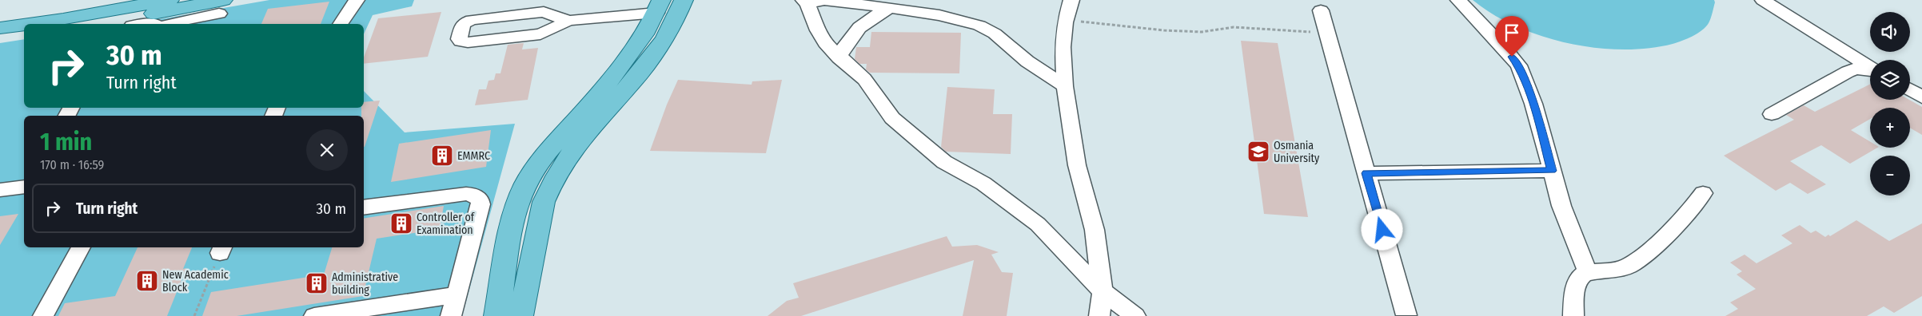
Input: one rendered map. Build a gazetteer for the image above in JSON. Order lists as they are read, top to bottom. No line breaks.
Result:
{"places":{"school or university":["Osmania University"],"building":["EMMRC","Controller of Examination","New Academic Block","Administrative building"]},"page":{"map_buttons":["+","−"],"turn":["30 m","Turn right"],"heading":["1 min","170 m · 16:59"],"list":[{"name":"Turn right","value":"30 m"}]}}
